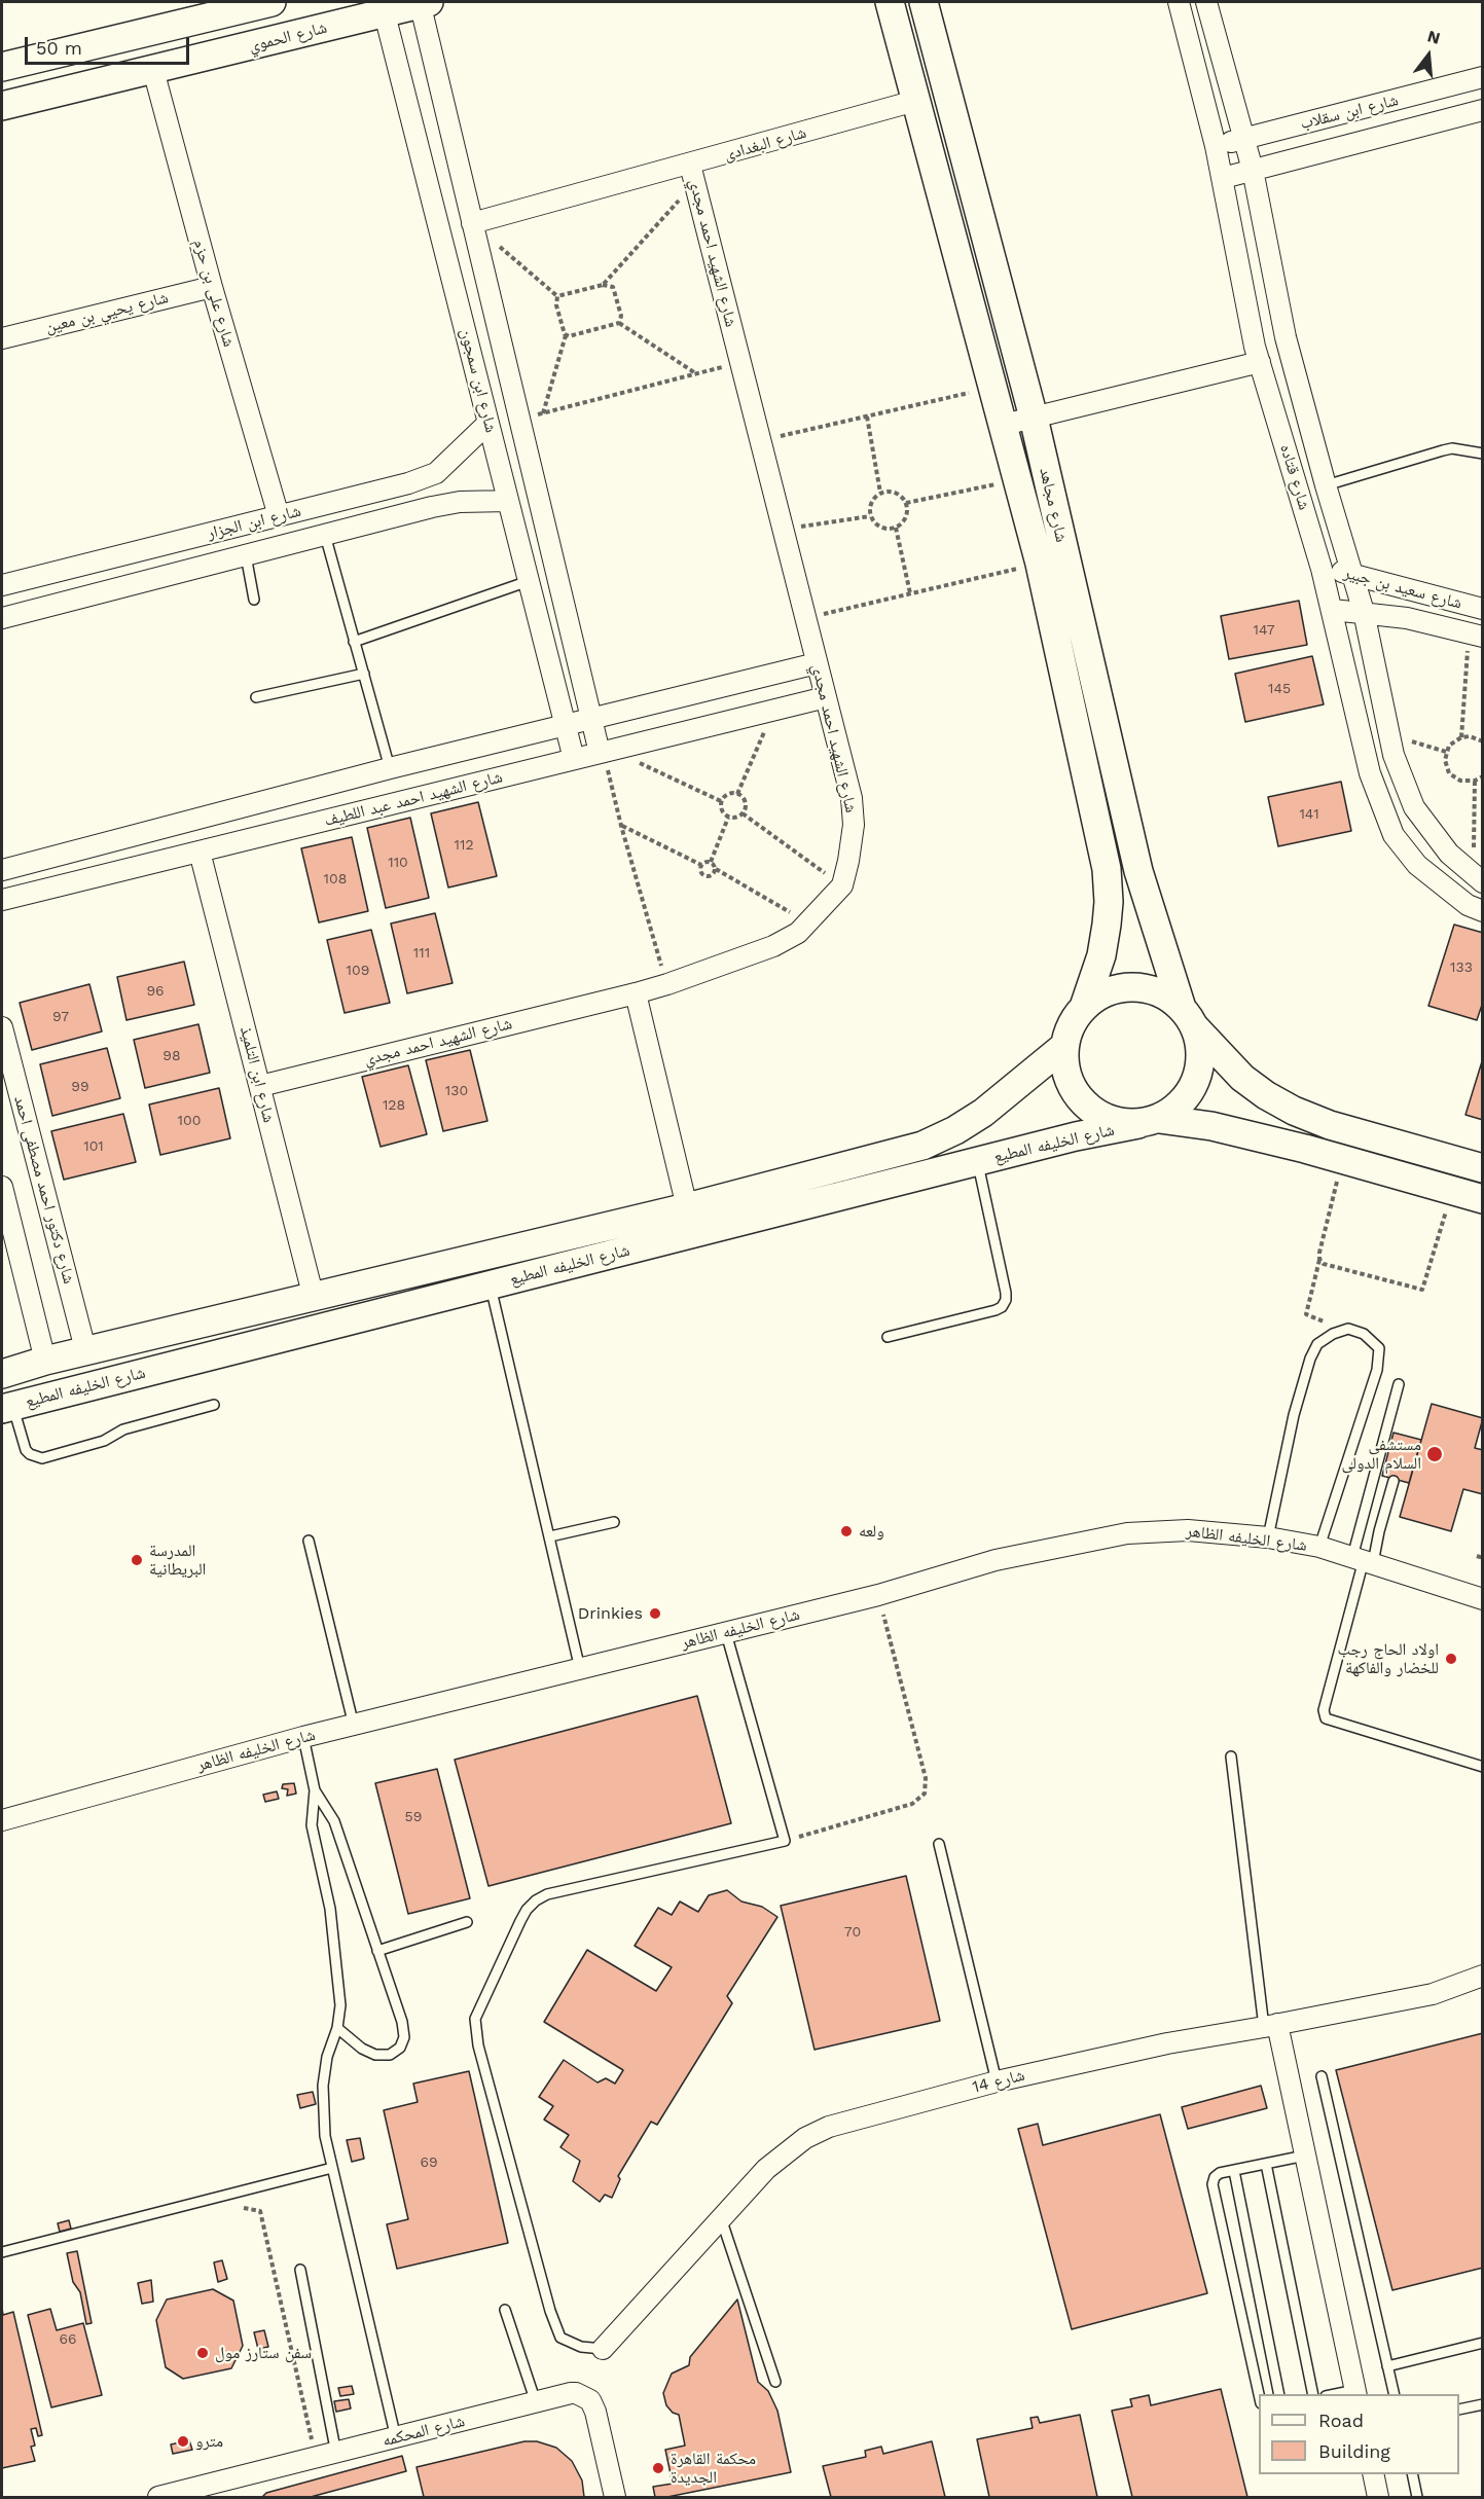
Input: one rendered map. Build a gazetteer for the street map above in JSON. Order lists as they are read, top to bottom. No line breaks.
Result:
{"streets":{"street":["شارع الحموي","شارع ابن سقلاب","شارع البغدادى","شارع الشهيد احمد مجدي","شارع على بن حزم","شارع يحيي بن معين","شارع ابن سمجون","شارع قتاده","شارع مجاهد","شارع ابن الجزار","شارع سعيد بن جبير","شارع الشهيد احمد عبد اللطيف","شارع ابن التلميذ","شارع الخليفه المطيع","شارع دكتور احمد مصطفى احمد","شارع الخليفه الظاهر","شارع 14","شارع المحكمه"]},"crossings":[["شارع الحموي","شارع على بن حزم"],["شارع الحموي","شارع ابن سمجون"],["شارع ابن سقلاب","شارع قتاده"],["شارع البغدادى","شارع الشهيد احمد مجدي"],["شارع البغدادى","شارع ابن سمجون"],["شارع البغدادى","شارع مجاهد"],["شارع الشهيد احمد مجدي","شارع الشهيد احمد عبد اللطيف"],["شارع الشهيد احمد مجدي","شارع ابن التلميذ"],["شارع على بن حزم","شارع يحيي بن معين"],["شارع على بن حزم","شارع ابن الجزار"],["شارع ابن سمجون","شارع ابن الجزار"],["شارع ابن سمجون","شارع الشهيد احمد عبد اللطيف"],["شارع قتاده","شارع سعيد بن جبير"],["شارع مجاهد","شارع الخليفه المطيع"],["شارع الشهيد احمد عبد اللطيف","شارع ابن التلميذ"],["شارع ابن التلميذ","شارع الخليفه المطيع"],["شارع الخليفه المطيع","شارع دكتور احمد مصطفى احمد"]],"places":["مستشفى السلام الدولى","ولعه","المدرسة البريطانية","Drinkies","اولاد الحاج رجب للخضار والفاكهة","سفن ستارز مول","مترو","محكمة القاهرة الجديدة"],"house_numbers":["147","145","141","112","110","108","111","133","109","96","97","98","99","130","128","100","101","59","70","69","66"],"legend":["Road","Building"],"scale_bar":"50 m","north":"top"}
